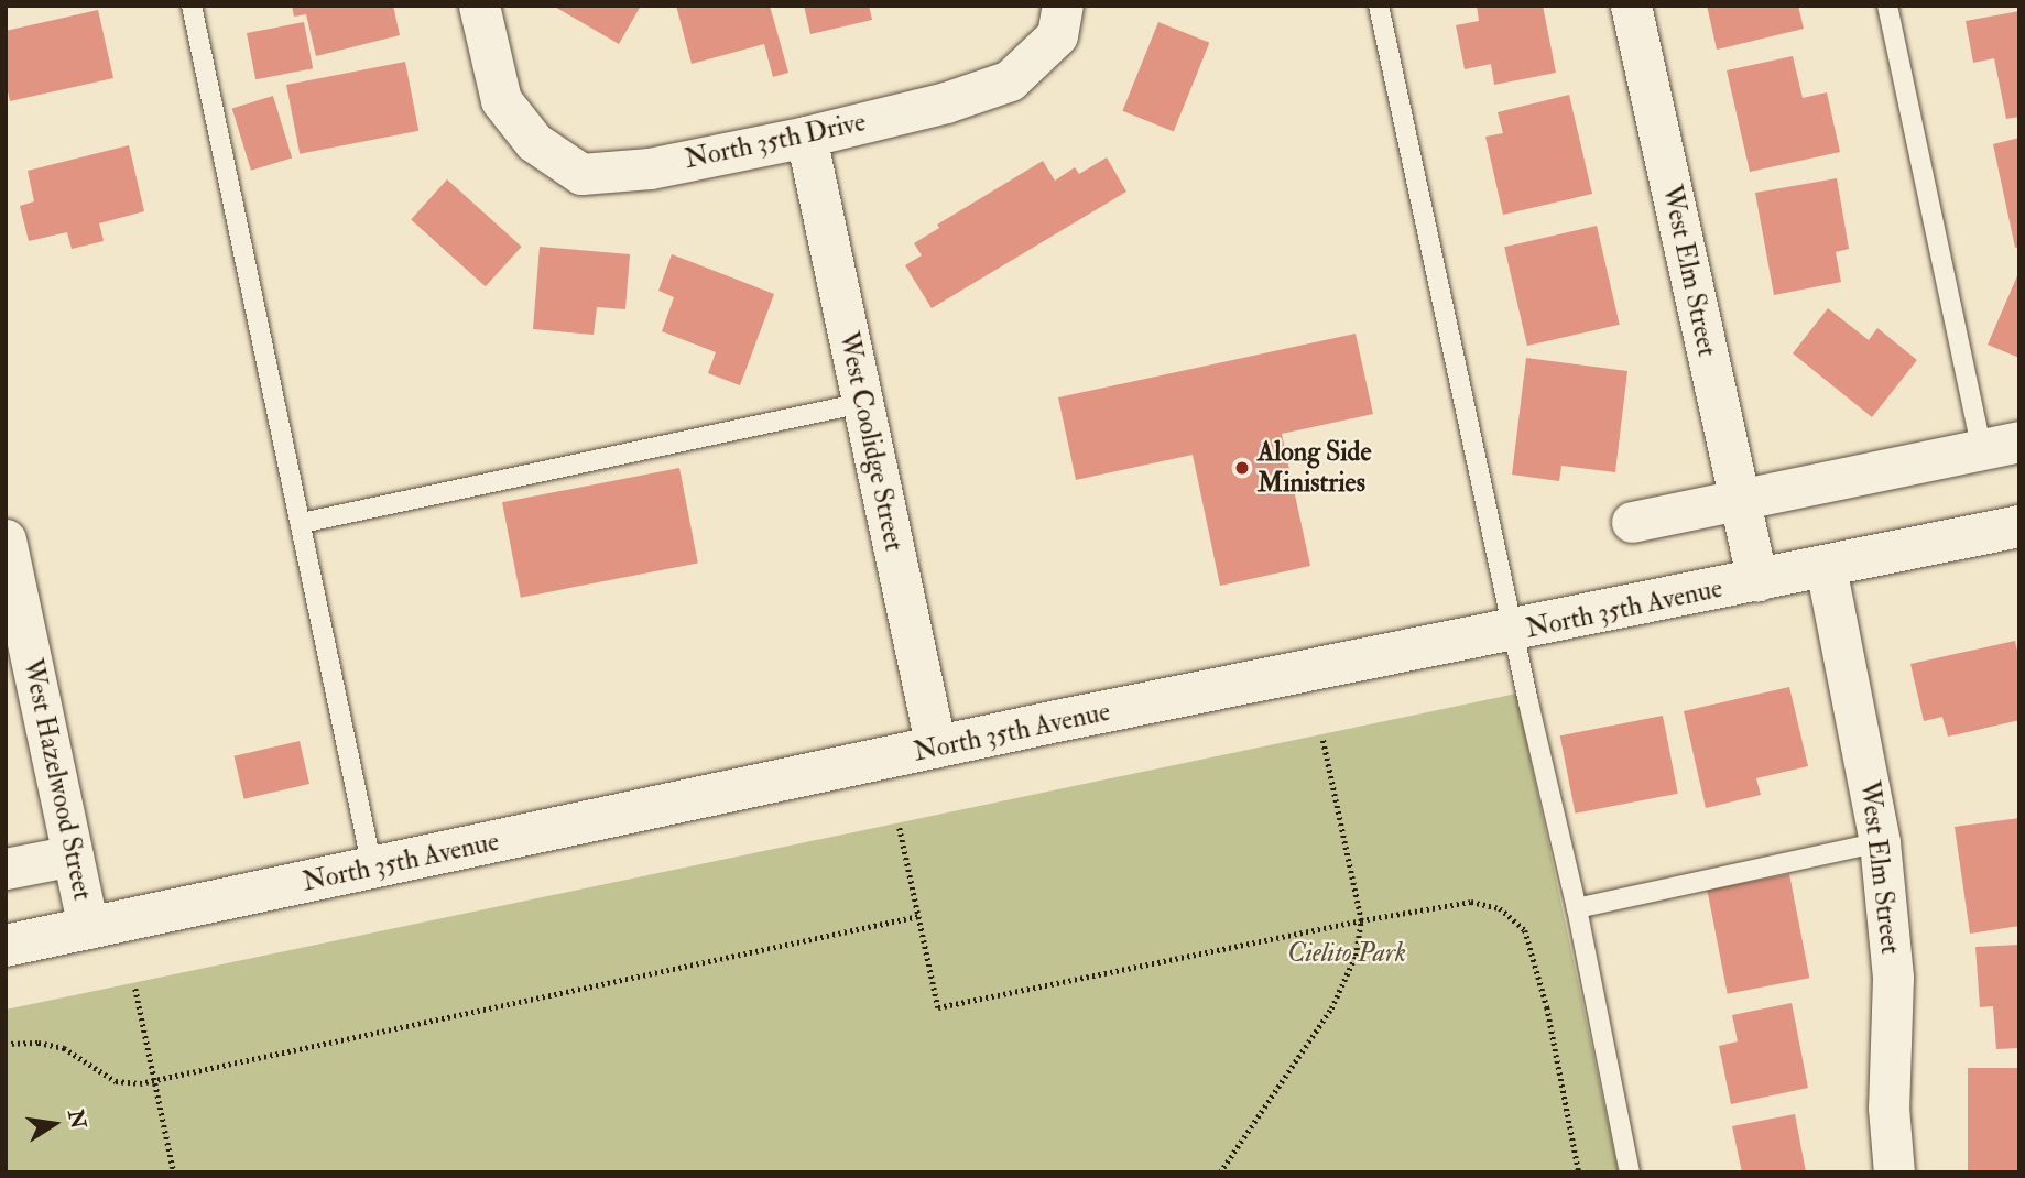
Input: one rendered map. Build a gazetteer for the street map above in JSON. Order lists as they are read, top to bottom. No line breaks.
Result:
{"streets":{"main road":["North 35th Avenue"],"street":["North 35th Drive","West Elm Street","West Coolidge Street","West Hazelwood Street"]},"crossings":[["North 35th Drive","West Coolidge Street"],["West Elm Street","North 35th Avenue"],["West Coolidge Street","North 35th Avenue"],["North 35th Avenue","West Hazelwood Street"]],"parks":["Cielito Park"],"places":["Along Side Ministries"],"north":"right"}
